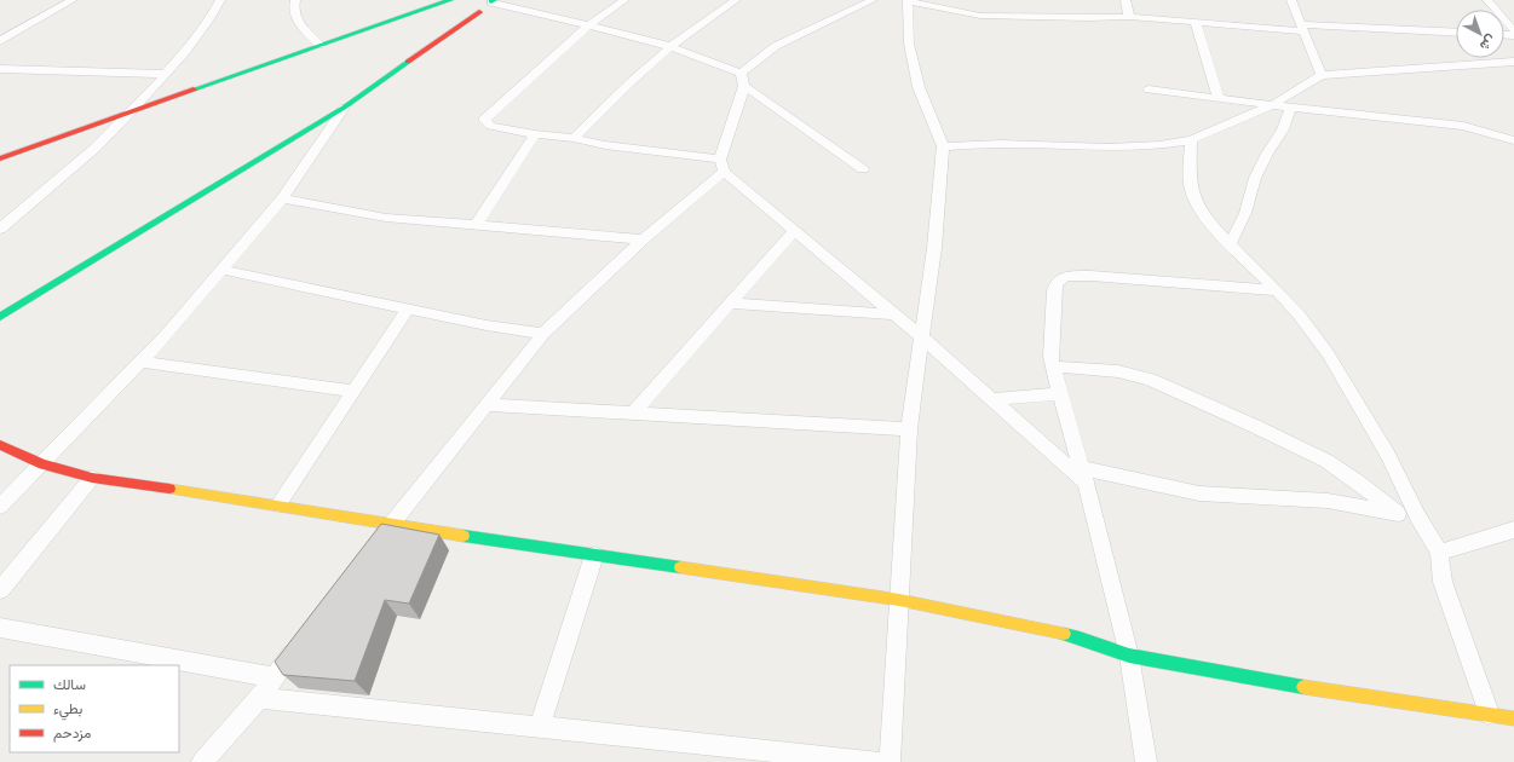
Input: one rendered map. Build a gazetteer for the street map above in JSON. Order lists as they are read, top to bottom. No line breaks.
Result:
{"legend":["سالك","بطيء","مزدحم"],"north":"bottom right"}
